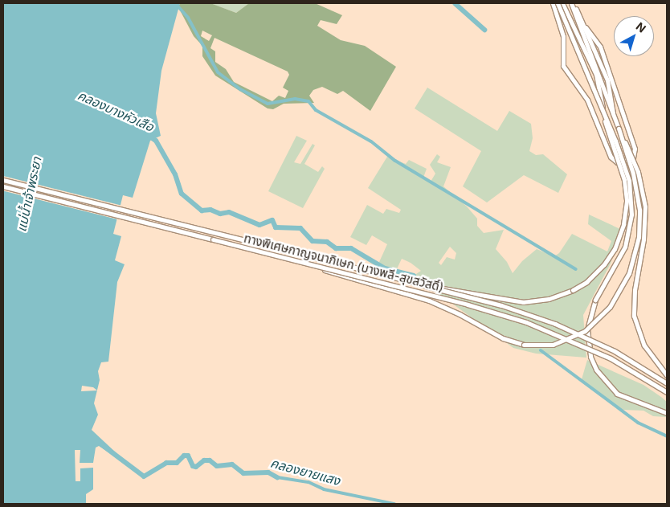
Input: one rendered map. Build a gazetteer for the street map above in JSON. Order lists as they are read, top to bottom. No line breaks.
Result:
{"streets":{"highway":["ทางพิเศษกาญจนาภิเษก (บางพลี-สุขสวัสดิ์)"]},"water":["คลองบางหัวเสือ","แม่น้ำเจ้าพระยา","คลองยายแสง"],"north":"top right"}
